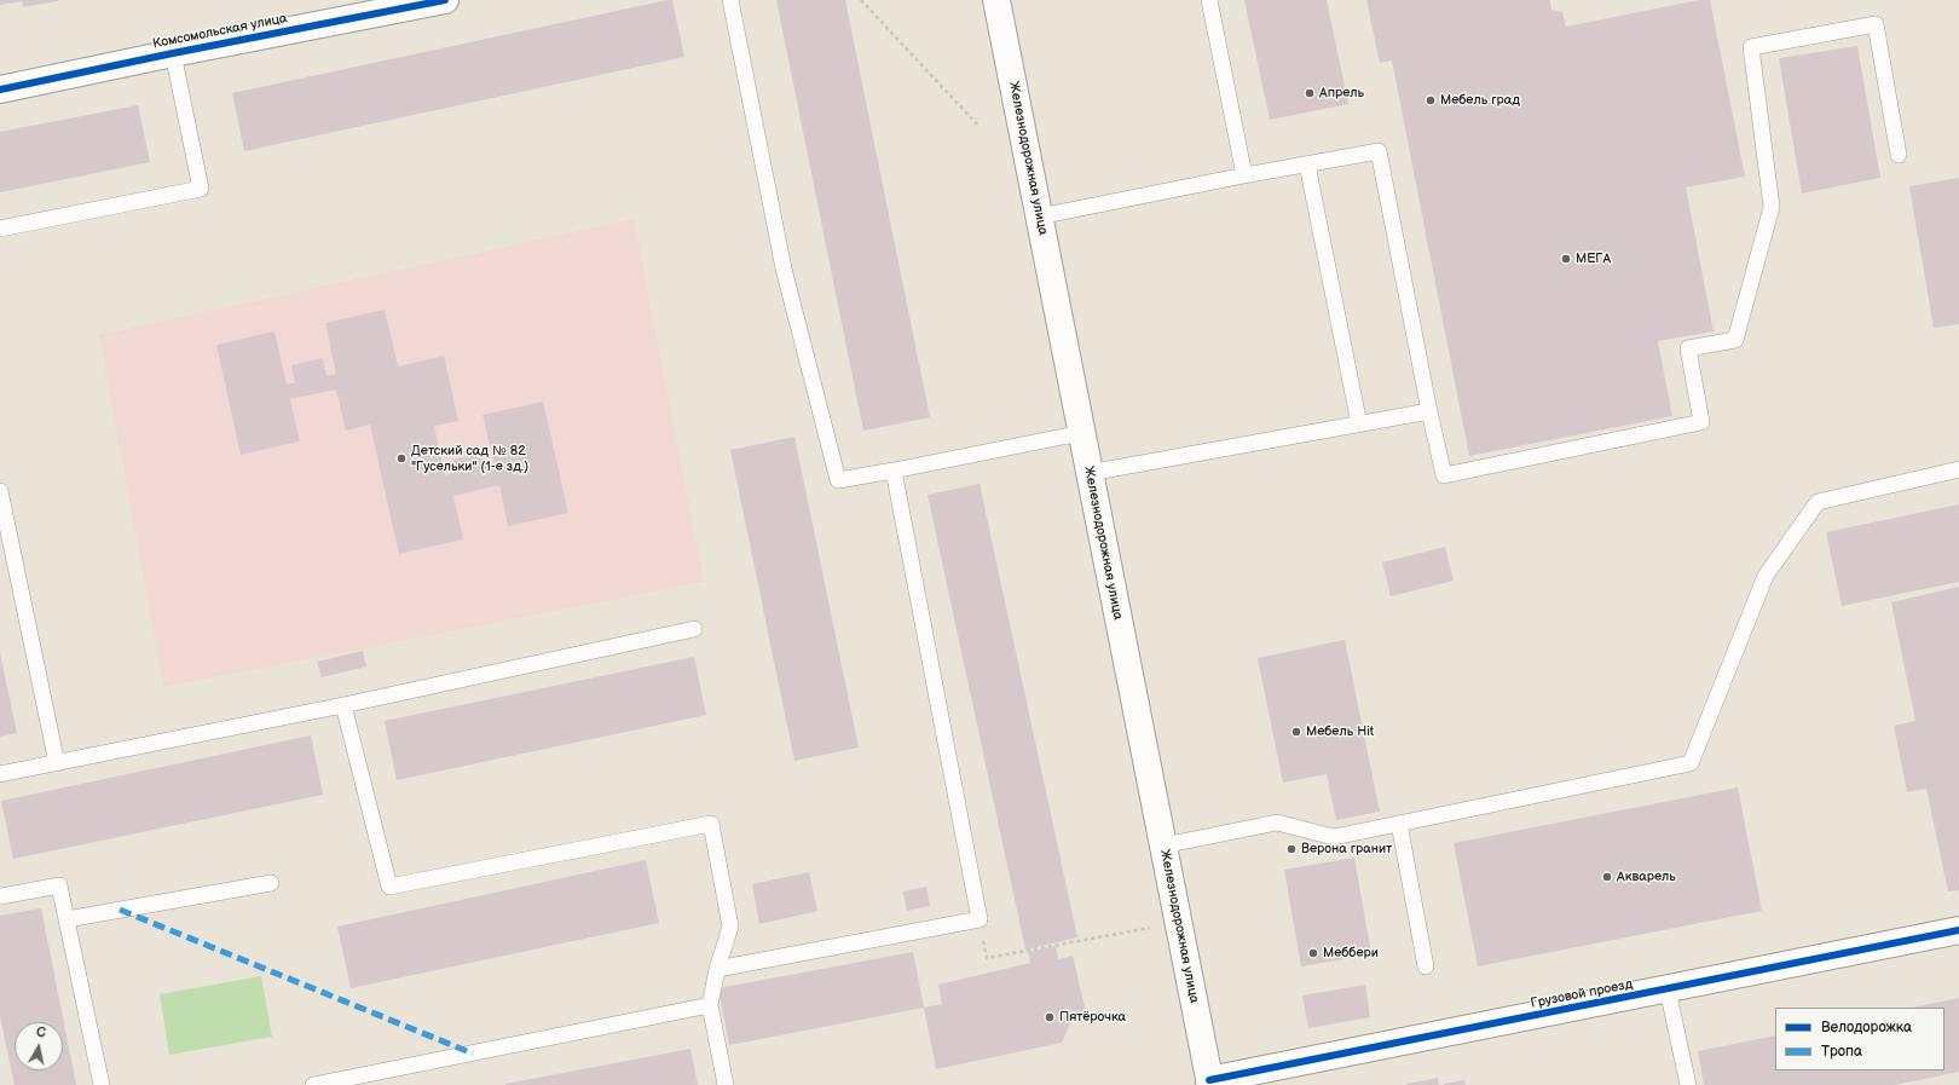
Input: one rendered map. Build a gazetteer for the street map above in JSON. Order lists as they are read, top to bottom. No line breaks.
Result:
{"streets":{"street":["Комсомольская улица","Железнодорожная улица","Грузовой проезд"]},"crossings":[["Железнодорожная улица","Грузовой проезд"]],"places":["Апрель","Мебель град","МЕГА","Детский сад № 82 \"Гусельки\" (1-е зд.)","Мебель Hit","Верона гранит","Акварель","Меббери","Пятёрочка"],"legend":["Велодорожка","Тропа"],"north":"top"}
